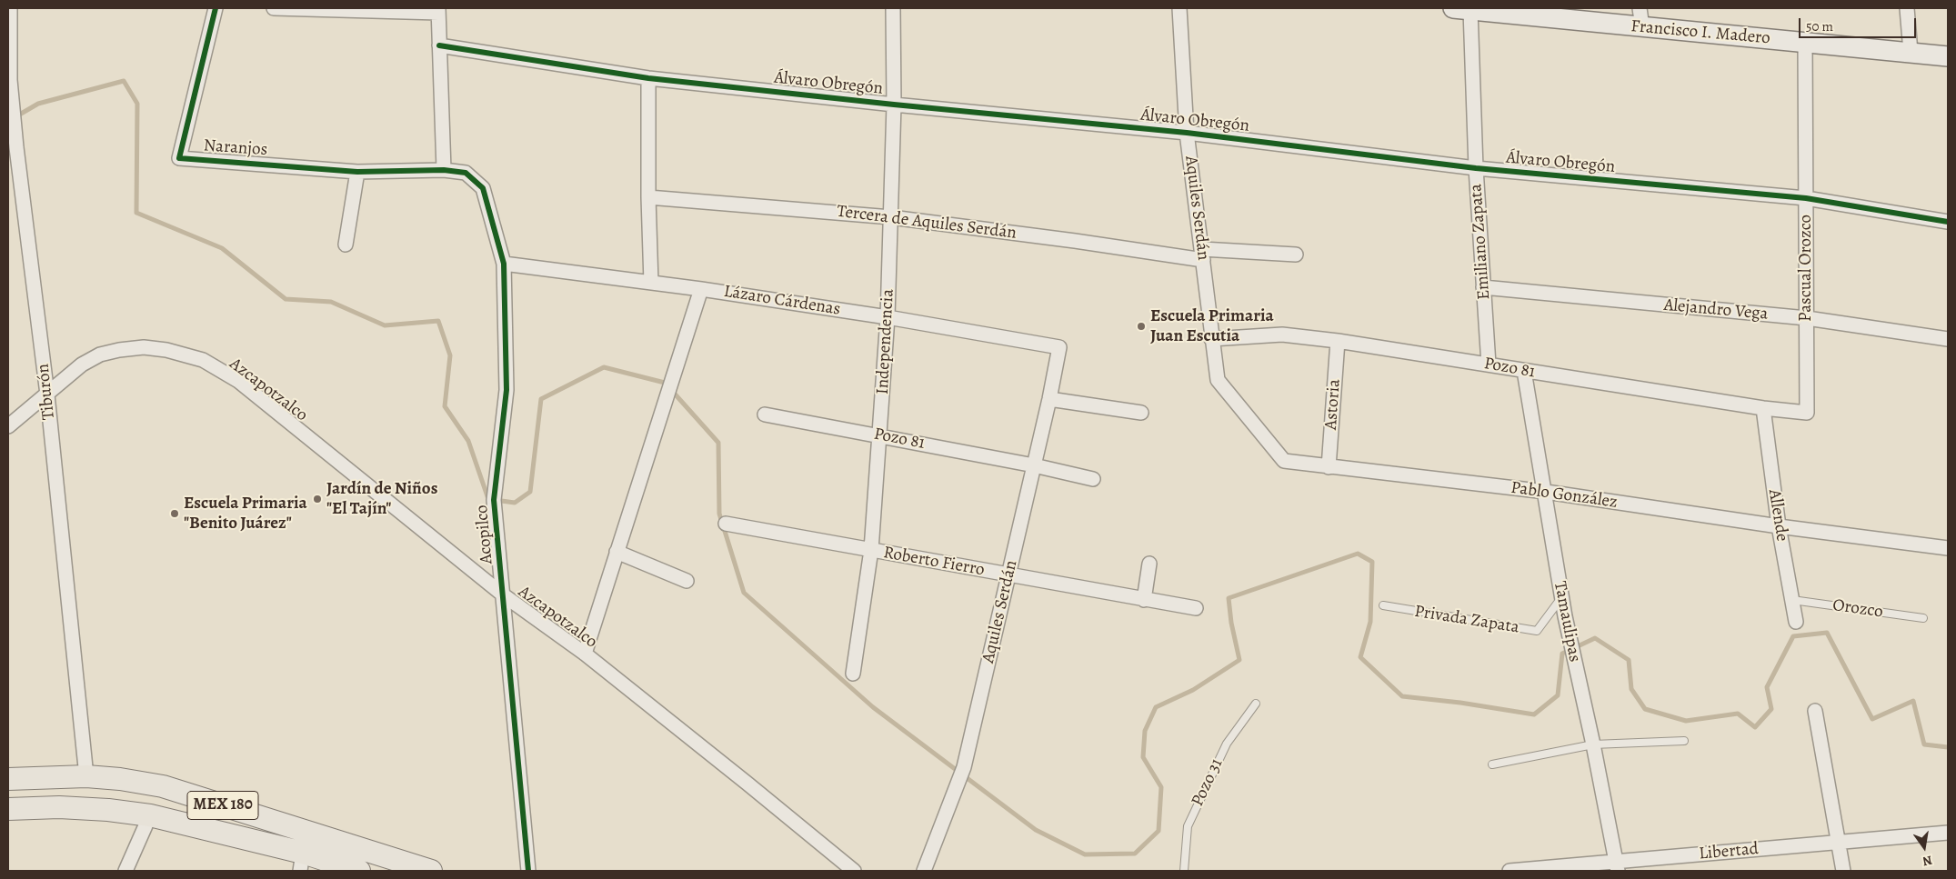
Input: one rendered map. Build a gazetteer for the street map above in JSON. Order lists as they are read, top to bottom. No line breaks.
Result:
{"streets":{"main road":["MEX 180"],"street":["Francisco I. Madero","Álvaro Obregón","Naranjos","Aquiles Serdán","Tercera de Aquiles Serdán","Emiliano Zapata","Pascual Orozco","Lázaro Cárdenas","Alejandro Vega","Independencia","Pozo 81","Azcapotzalco","Tiburón","Astoria","Pablo González","Allende","Acopilco","Roberto Fierro","Tamaulipas","Libertad"],"lane":["Orozco","Privada Zapata","Pozo 31"]},"crossings":[["Francisco I. Madero","Emiliano Zapata"],["Francisco I. Madero","Pascual Orozco"],["Álvaro Obregón","Aquiles Serdán"],["Álvaro Obregón","Emiliano Zapata"],["Álvaro Obregón","Pascual Orozco"],["Álvaro Obregón","Independencia"],["Naranjos","Acopilco"],["Aquiles Serdán","Tercera de Aquiles Serdán"],["Aquiles Serdán","Lázaro Cárdenas"],["Aquiles Serdán","Pozo 81"],["Aquiles Serdán","Pablo González"],["Aquiles Serdán","Roberto Fierro"],["Tercera de Aquiles Serdán","Independencia"],["Emiliano Zapata","Alejandro Vega"],["Emiliano Zapata","Pozo 81"],["Pascual Orozco","Alejandro Vega"],["Pascual Orozco","Pozo 81"],["Lázaro Cárdenas","Independencia"],["Lázaro Cárdenas","Azcapotzalco"],["Lázaro Cárdenas","Acopilco"],["Independencia","Pozo 81"],["Independencia","Roberto Fierro"],["Pozo 81","Astoria"],["Pozo 81","Allende"],["Pozo 81","Tamaulipas"],["Azcapotzalco","Tiburón"],["Azcapotzalco","Acopilco"],["Tiburón","MEX 180"],["Astoria","Pablo González"],["Pablo González","Allende"],["Pablo González","Tamaulipas"],["Allende","Orozco"],["Privada Zapata","Tamaulipas"],["Tamaulipas","Libertad"]],"places":["Escuela Primaria Juan Escutia","Jardín de Niños \"El Tajín\"","Escuela Primaria \"Benito Juárez\""],"scale_bar":"50 m","north":"bottom"}
